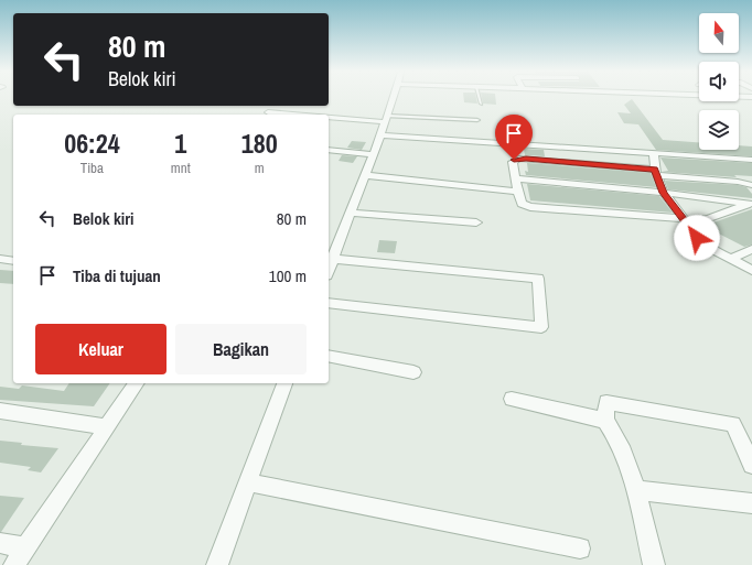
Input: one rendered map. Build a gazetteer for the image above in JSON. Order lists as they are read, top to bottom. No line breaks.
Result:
{"north":"top","page":{"turn":["80 m","Belok kiri"],"eta":["06:24","Tiba","1","mnt","180","m"],"list":[{"name":"Belok kiri","value":"80 m"},{"name":"Tiba di tujuan","value":"100 m"}],"buttons":["Keluar","Bagikan"]}}
